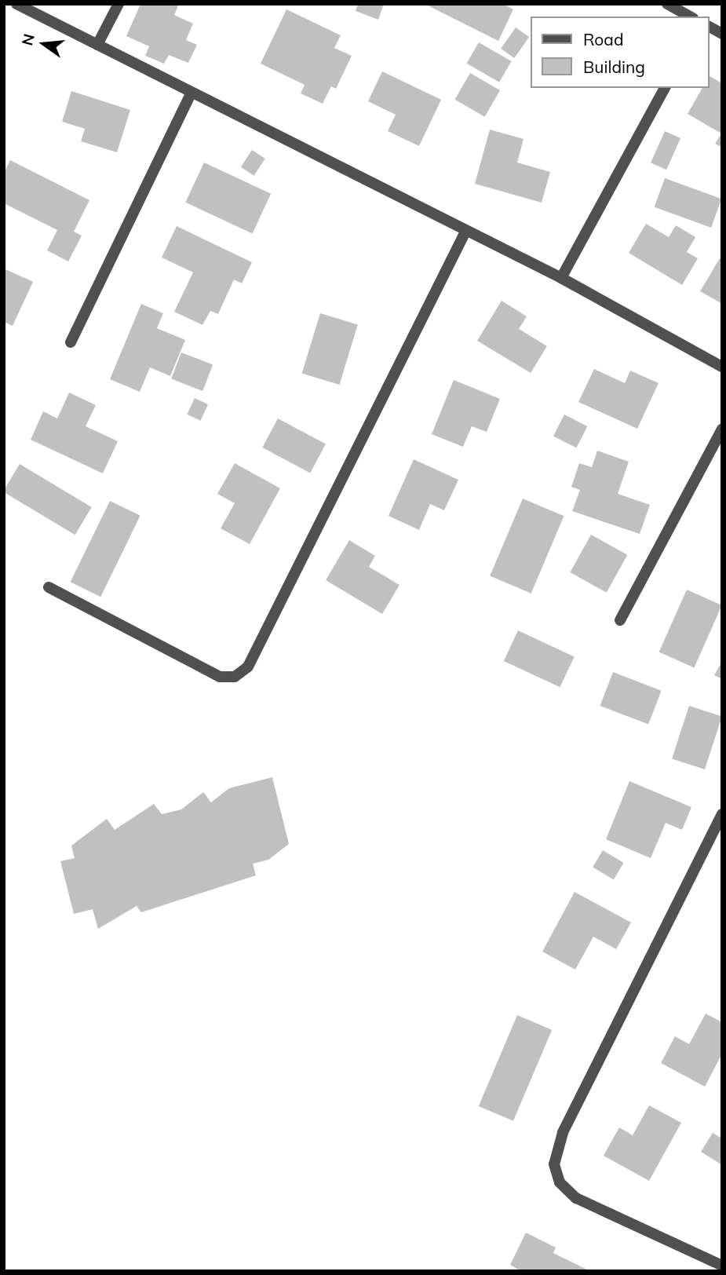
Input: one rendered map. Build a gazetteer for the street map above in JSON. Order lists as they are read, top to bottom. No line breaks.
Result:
{"legend":["Road","Building"],"north":"left"}
